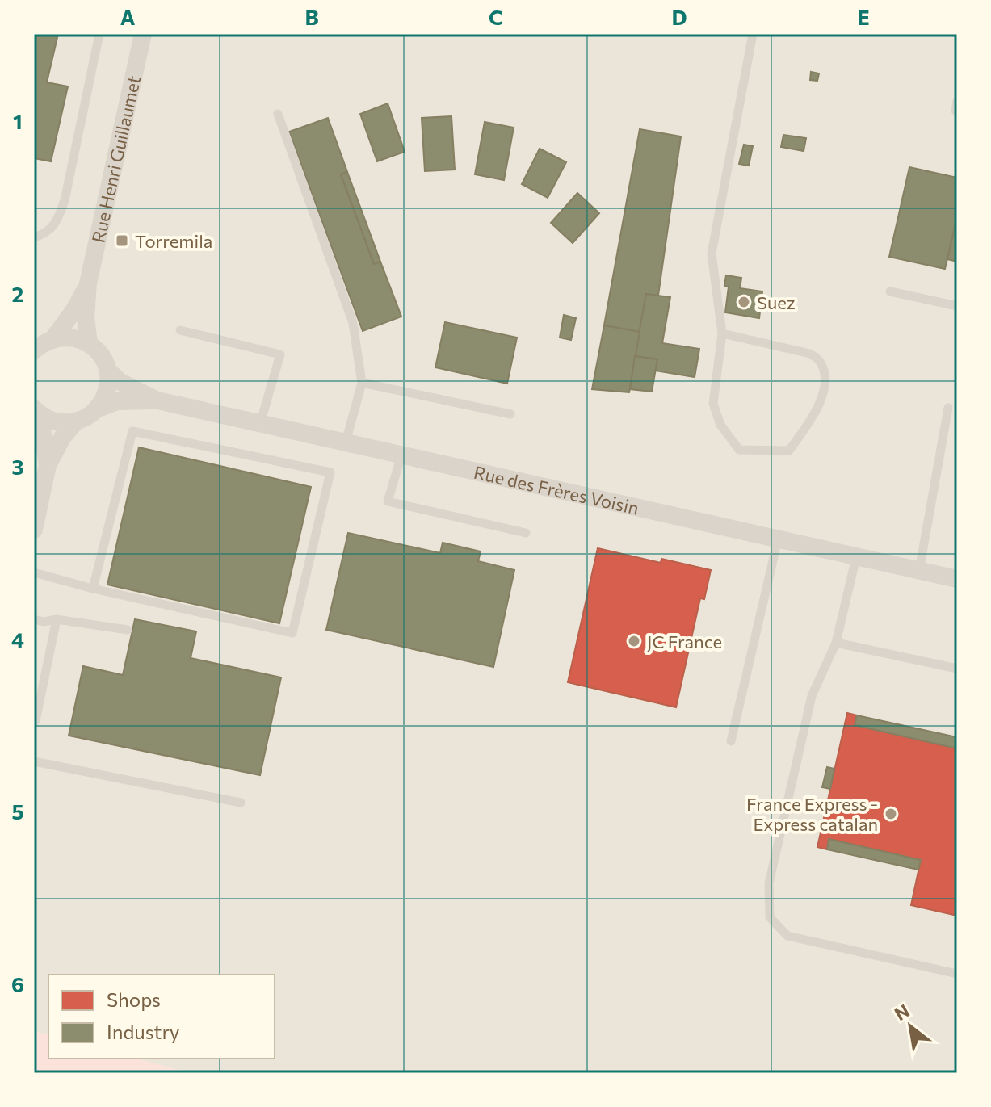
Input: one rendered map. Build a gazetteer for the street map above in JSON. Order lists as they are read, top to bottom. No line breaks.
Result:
{"streets":{"street":["Rue Henri Guillaumet","Rue des Frères Voisin"]},"places":{"transit":["Torremila"],"other":["Suez","JC France","France Express - Express catalan"]},"legend":["Shops","Industry"],"north":"top left","grid":{"columns":["A","B","C","D","E"],"rows":["1","2","3","4","5","6"]}}
